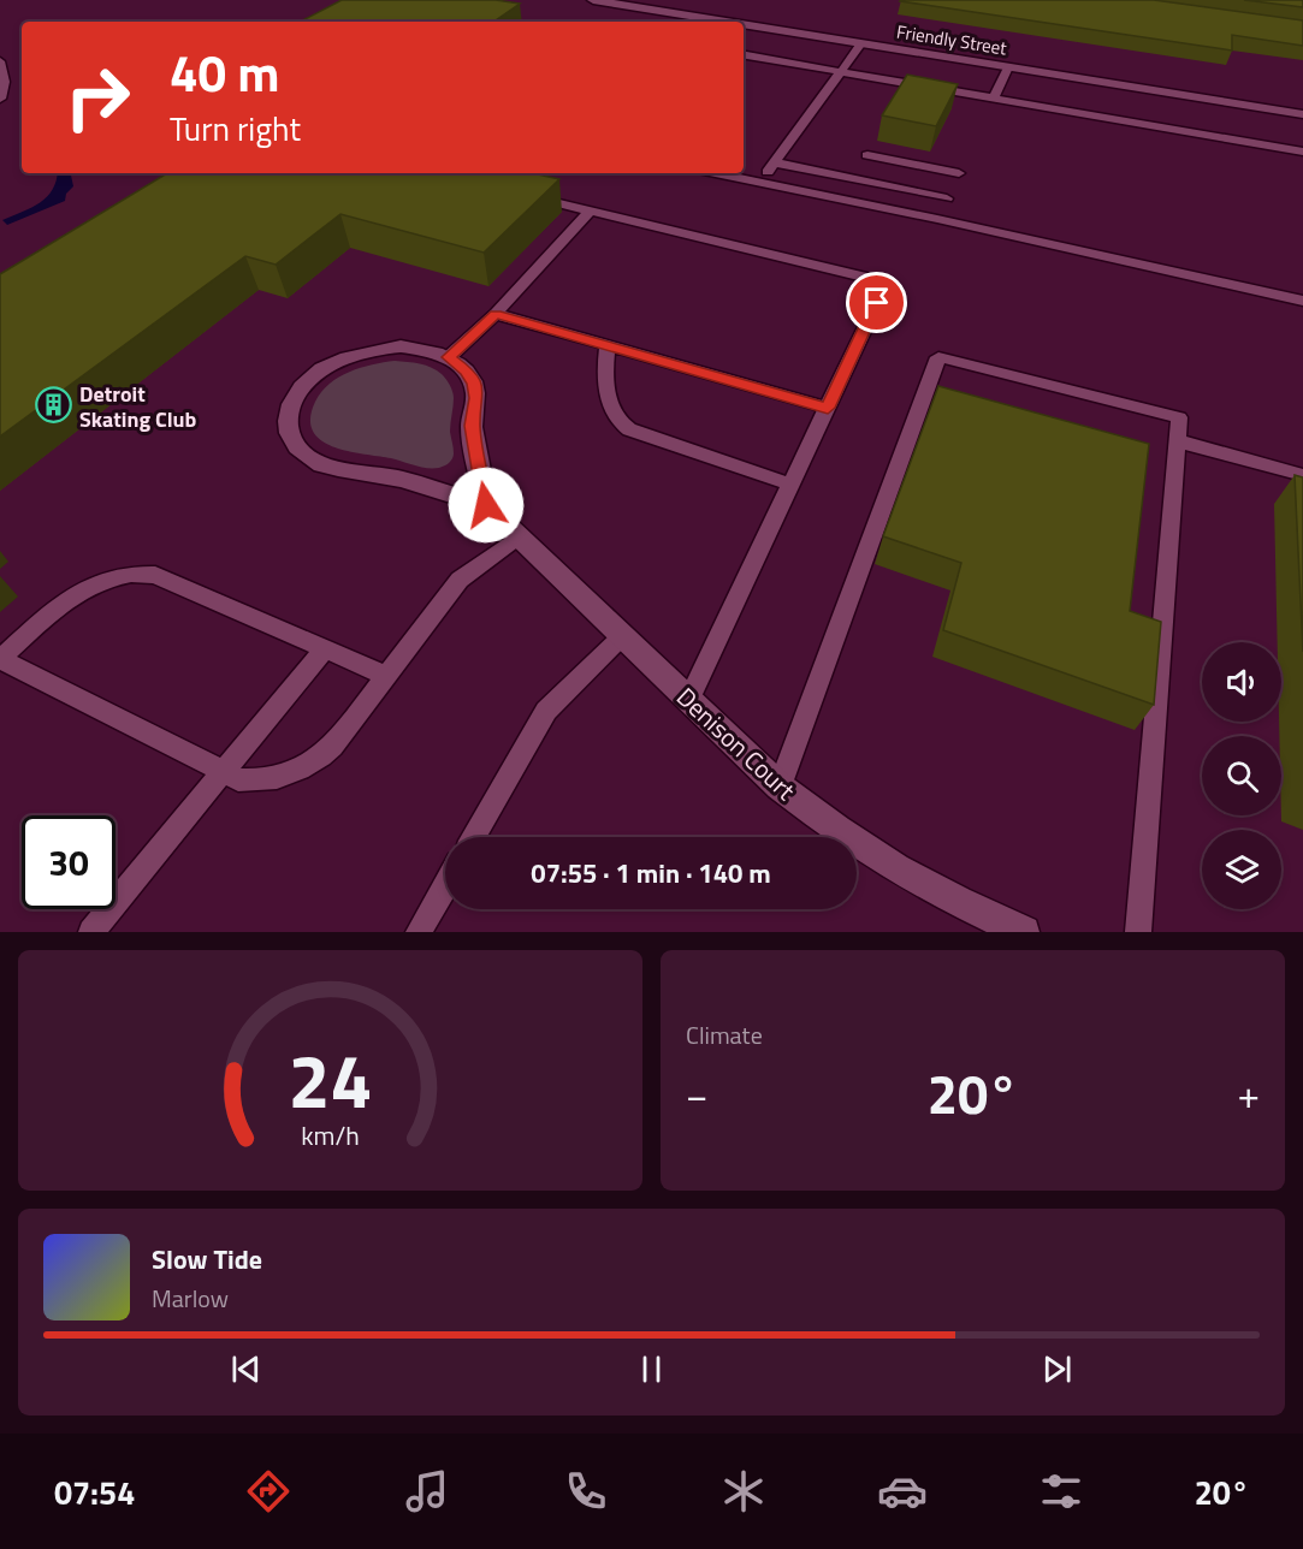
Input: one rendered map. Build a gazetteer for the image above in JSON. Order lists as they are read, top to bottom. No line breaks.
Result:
{"streets":{"street":["Friendly Street","Denison Court"]},"places":{"building":["Detroit Skating Club"]},"page":{"turn":["40 m","Turn right"],"limit":"30","trip":"07:55 · 1 min · 140 m","tile":"Climate","heat":["−","20°","+"],"song":["Slow Tide","Marlow"],"tabs":["07:54","20°"],"gauge":["24","km/h"]}}
